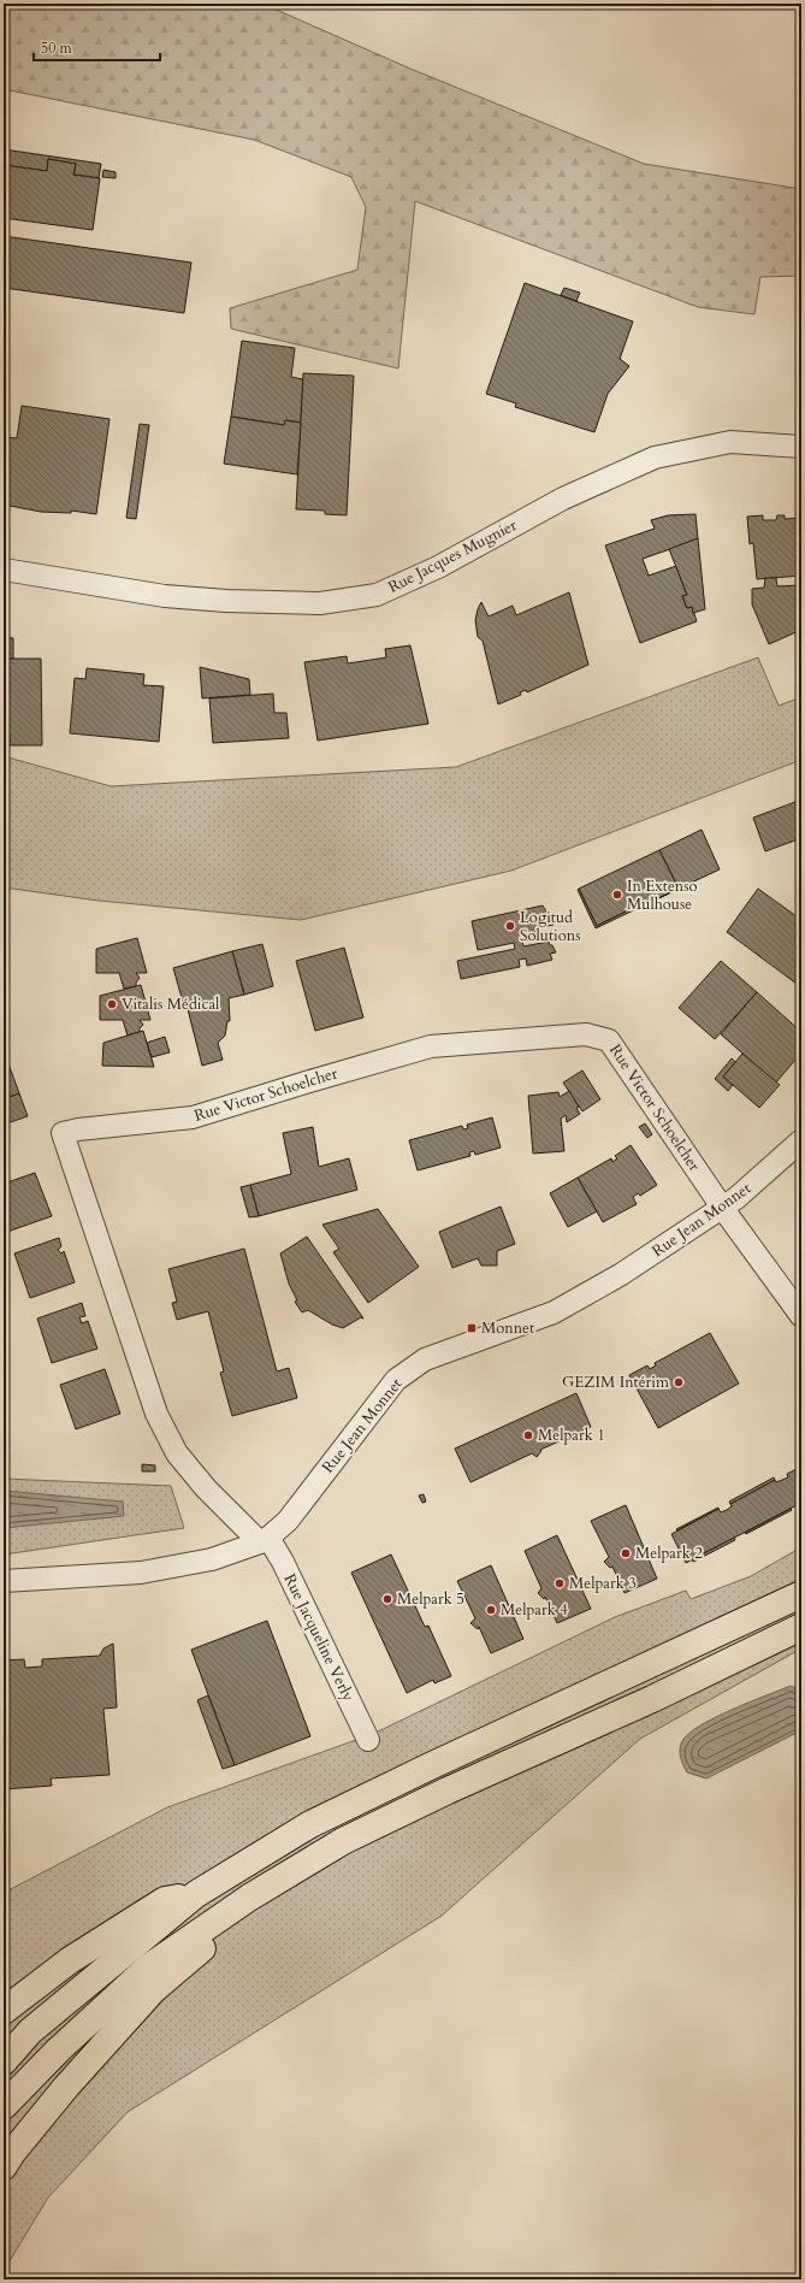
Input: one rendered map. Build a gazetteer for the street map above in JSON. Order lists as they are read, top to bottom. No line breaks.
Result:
{"streets":{"street":["Rue Jacques Mugnier","Rue Victor Schoelcher","Rue Jean Monnet","Rue Jacqueline Verly"]},"crossings":[["Rue Victor Schoelcher","Rue Jean Monnet"],["Rue Victor Schoelcher","Rue Jacqueline Verly"],["Rue Jean Monnet","Rue Jacqueline Verly"]],"places":{"other":["In Extenso Mulhouse","Logitud Solutions","Vitalis Médical","GEZIM Intérim","Melpark 1","Melpark 2","Melpark 3","Melpark 5","Melpark 4"],"transit":["Monnet"]},"scale_bar":"50 m"}
